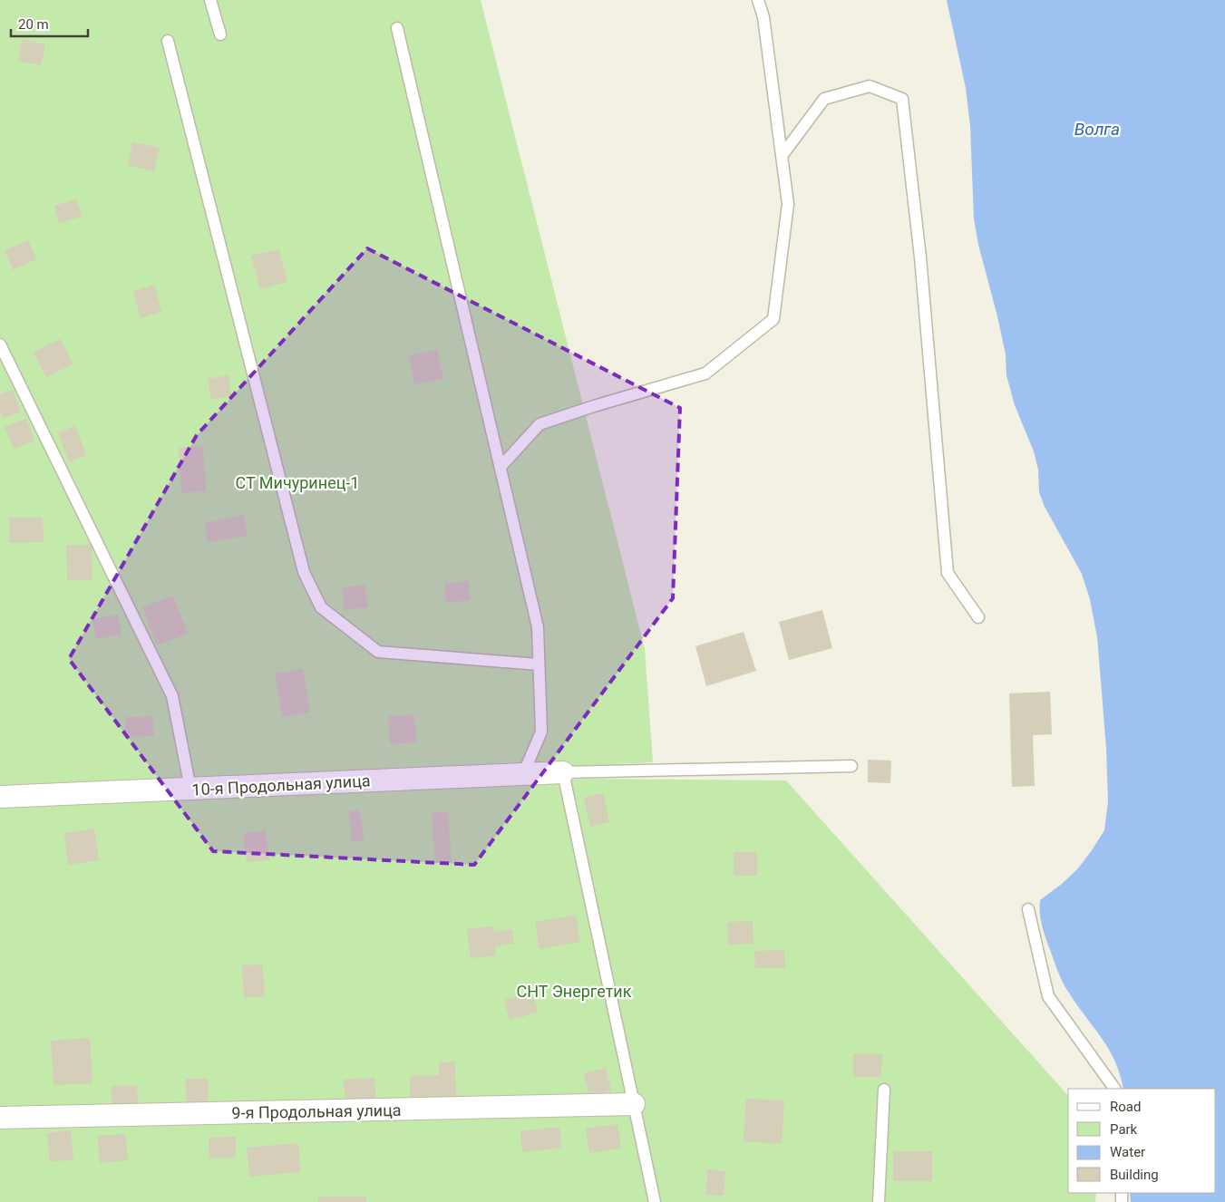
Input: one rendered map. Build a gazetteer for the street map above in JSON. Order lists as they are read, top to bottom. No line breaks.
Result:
{"streets":{"street":["10-я Продольная улица","9-я Продольная улица"]},"water":["Волга"],"parks":["СТ Мичуринец-1","СНТ Энергетик"],"legend":["Road","Park","Water","Building"],"scale_bar":"20 m"}
